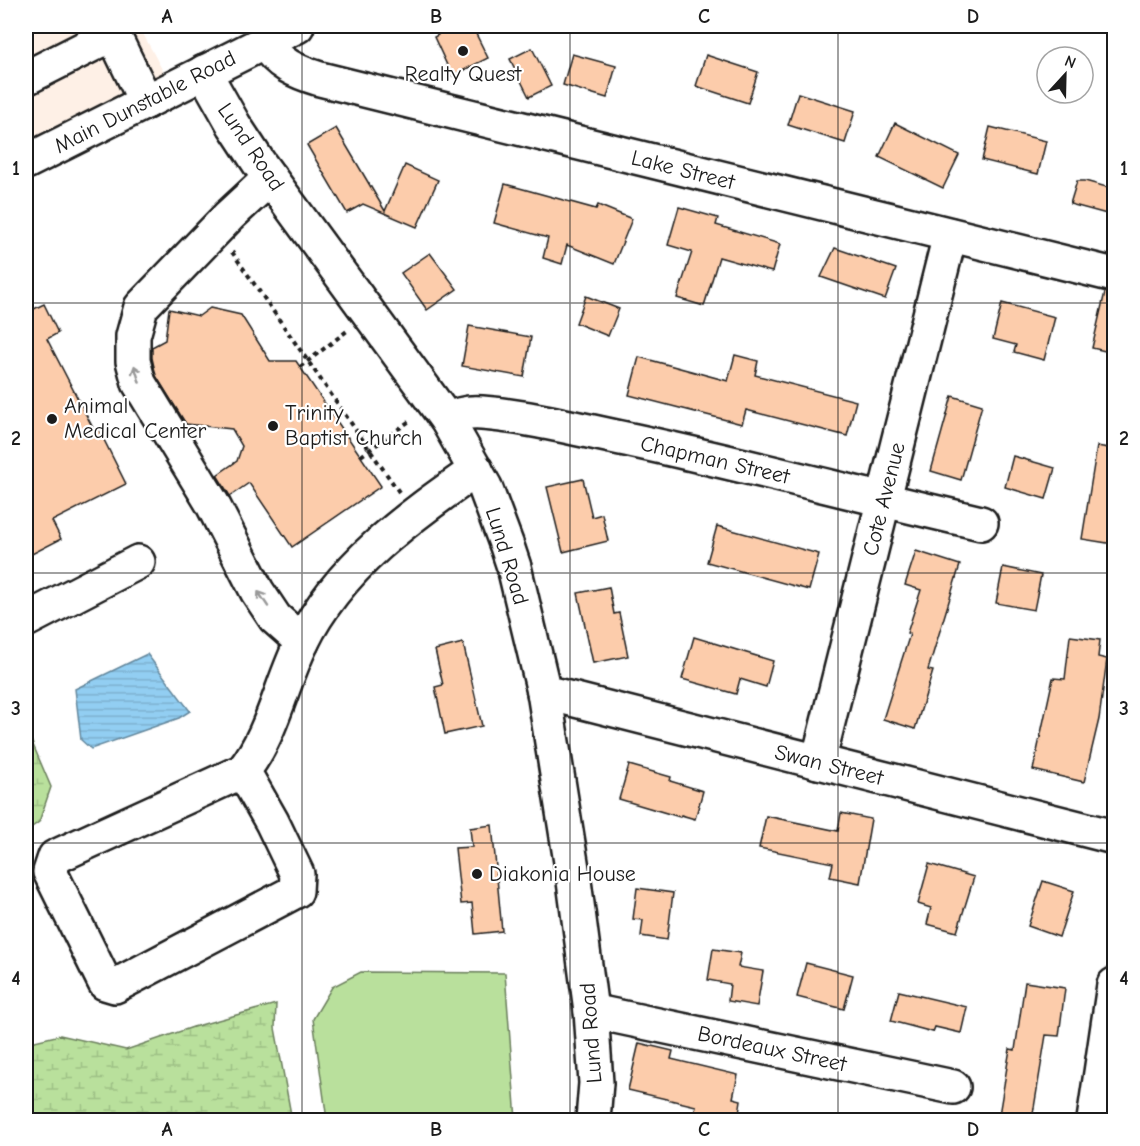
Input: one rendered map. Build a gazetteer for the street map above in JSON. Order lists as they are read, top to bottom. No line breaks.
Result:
{"streets":{"street":["Main Dunstable Road","Lund Road","Lake Street","Chapman Street","Cote Avenue","Swan Street","Bordeaux Street"]},"crossings":[["Main Dunstable Road","Lund Road"],["Main Dunstable Road","Lake Street"],["Lund Road","Chapman Street"],["Lund Road","Swan Street"],["Lund Road","Bordeaux Street"],["Lake Street","Cote Avenue"],["Chapman Street","Cote Avenue"],["Cote Avenue","Swan Street"]],"places":["Realty Quest","Animal Medical Center","Trinity Baptist Church","Diakonia House"],"north":"top","grid":{"columns":["A","B","C","D"],"rows":["1","2","3","4"]}}
